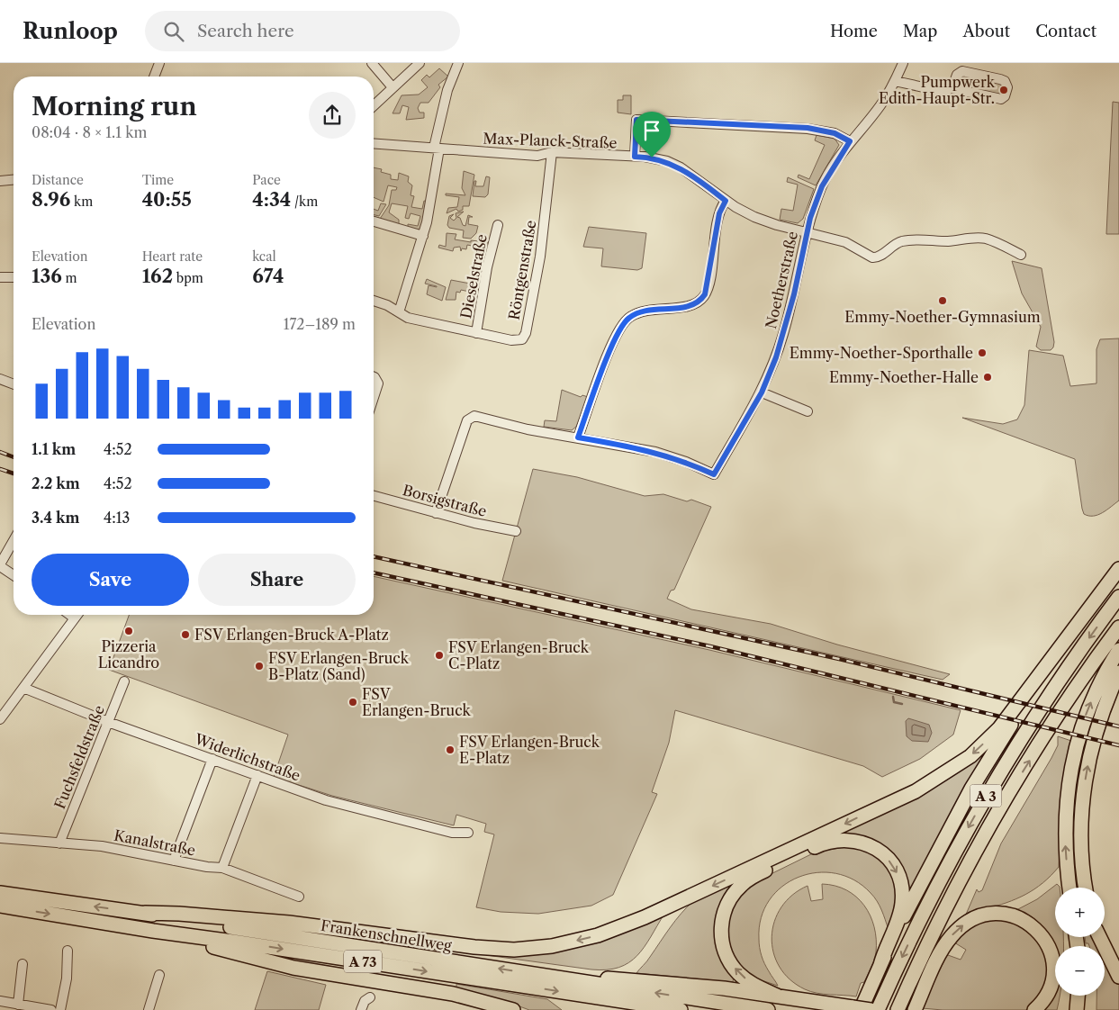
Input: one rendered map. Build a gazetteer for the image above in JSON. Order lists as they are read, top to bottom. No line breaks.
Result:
{"streets":{"highway":["A 3","Frankenschnellweg","A 73"],"street":["Max-Planck-Straße","Röntgenstraße","Dieselstraße","Noetherstraße","Borsigstraße","Fuchsfeldstraße","Widerlichstraße","Kanalstraße"]},"crossings":[["Max-Planck-Straße","Röntgenstraße"],["Max-Planck-Straße","Noetherstraße"],["Röntgenstraße","Dieselstraße"],["Fuchsfeldstraße","Widerlichstraße"],["Fuchsfeldstraße","Kanalstraße"]],"places":["Pumpwerk Edith-Haupt-Str.","Emmy-Noether-Gymnasium","Emmy-Noether-Sporthalle","Emmy-Noether-Halle","Pizzeria Licandro","FSV Erlangen-Bruck A-Platz","FSV Erlangen-Bruck C-Platz","FSV Erlangen-Bruck B-Platz (Sand)","FSV Erlangen-Bruck","FSV Erlangen-Bruck E-Platz"],"page":{"header":"Runloop","search":"Search here","nav":["Home","Map","About","Contact"],"heading":["Morning run","08:04 · 8 × 1.1 km"],"stats":[["Distance","8.96 km"],["Time","40:55"],["Pace","4:34 /km"],["Elevation","136 m"],["Heart rate","162 bpm"],["kcal","674"]],"chart":["Elevation","172–189 m"],"list":[{"name":"1.1 km","note":"4:52"},{"name":"2.2 km","note":"4:52"},{"name":"3.4 km","note":"4:13"}],"buttons":["Save","Share"],"map_buttons":["+","−"]}}
